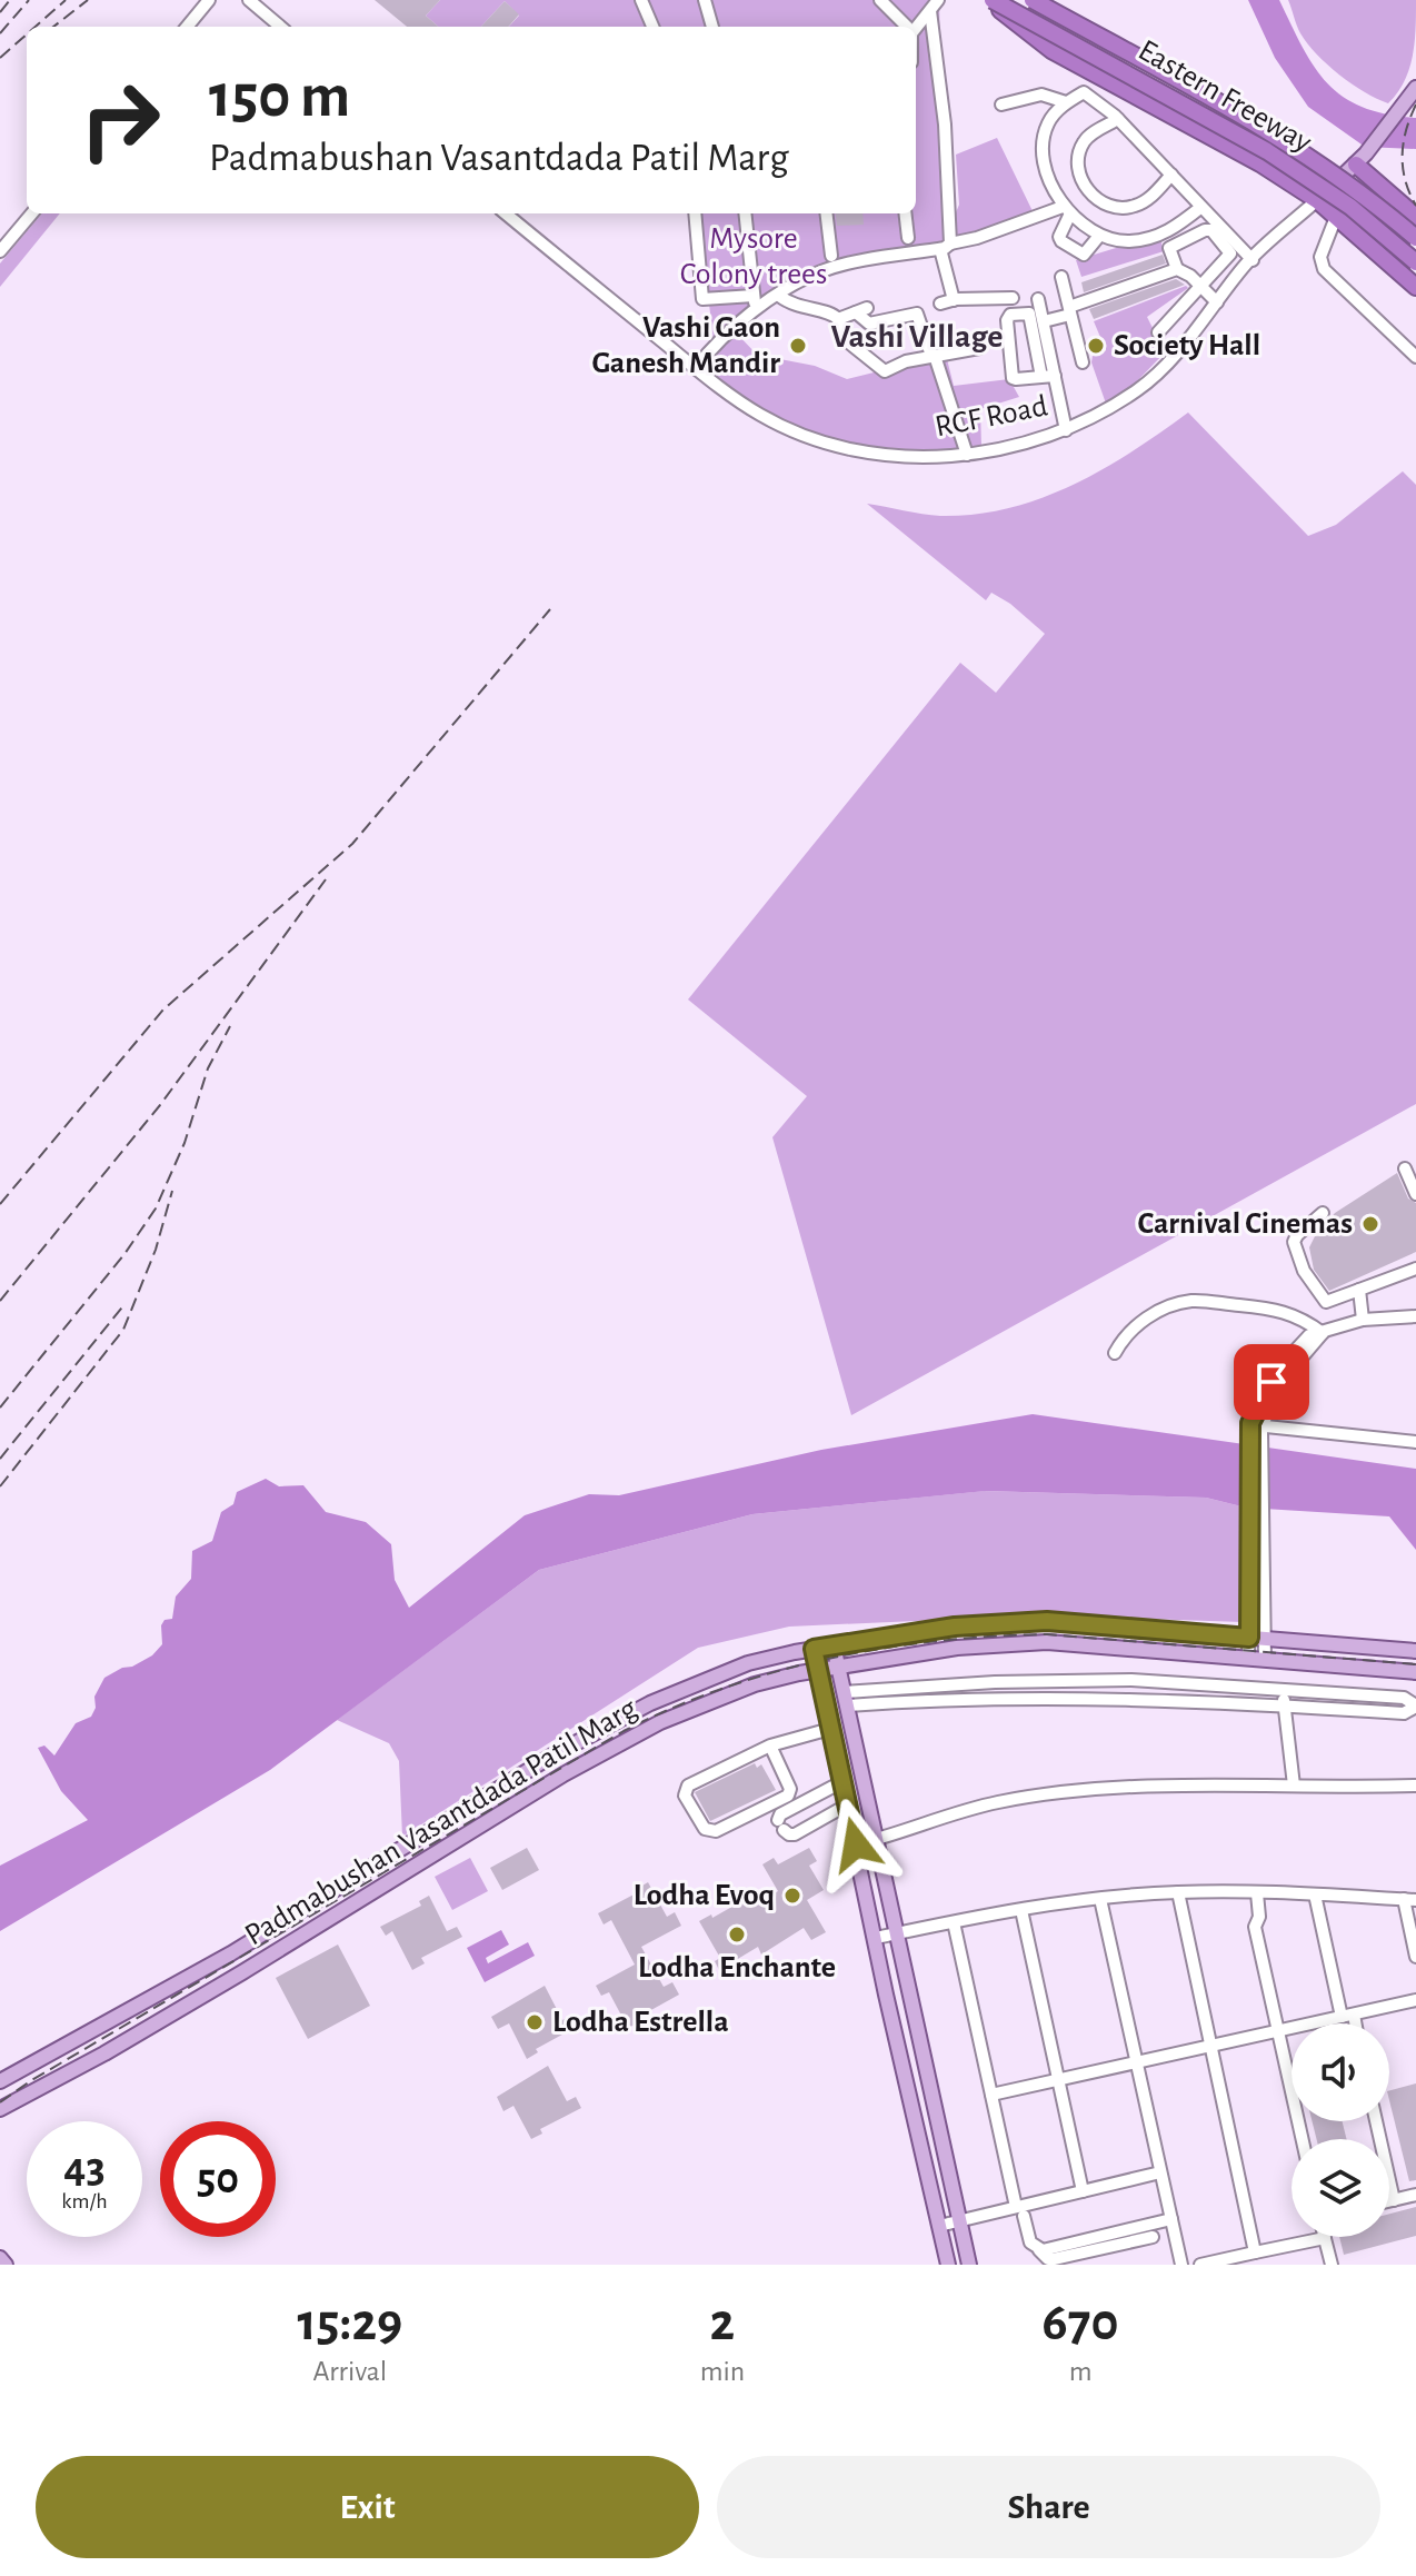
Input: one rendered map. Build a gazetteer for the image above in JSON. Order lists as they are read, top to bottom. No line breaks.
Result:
{"streets":{"highway":["Eastern Freeway"],"main road":["Padmabushan Vasantdada Patil Marg"],"street":["RCF Road"]},"districts":["Vashi Village"],"parks":["Mysore Colony trees"],"places":["Vashi Gaon Ganesh Mandir","Society Hall","Carnival Cinemas","Lodha Evoq","Lodha Enchante","Lodha Estrella"],"page":{"turn":["150 m","Padmabushan Vasantdada Patil Marg"],"speed":"43 km/h","limit":"50","eta":["15:29","Arrival","2","min","670","m"],"buttons":["Exit","Share"]}}
